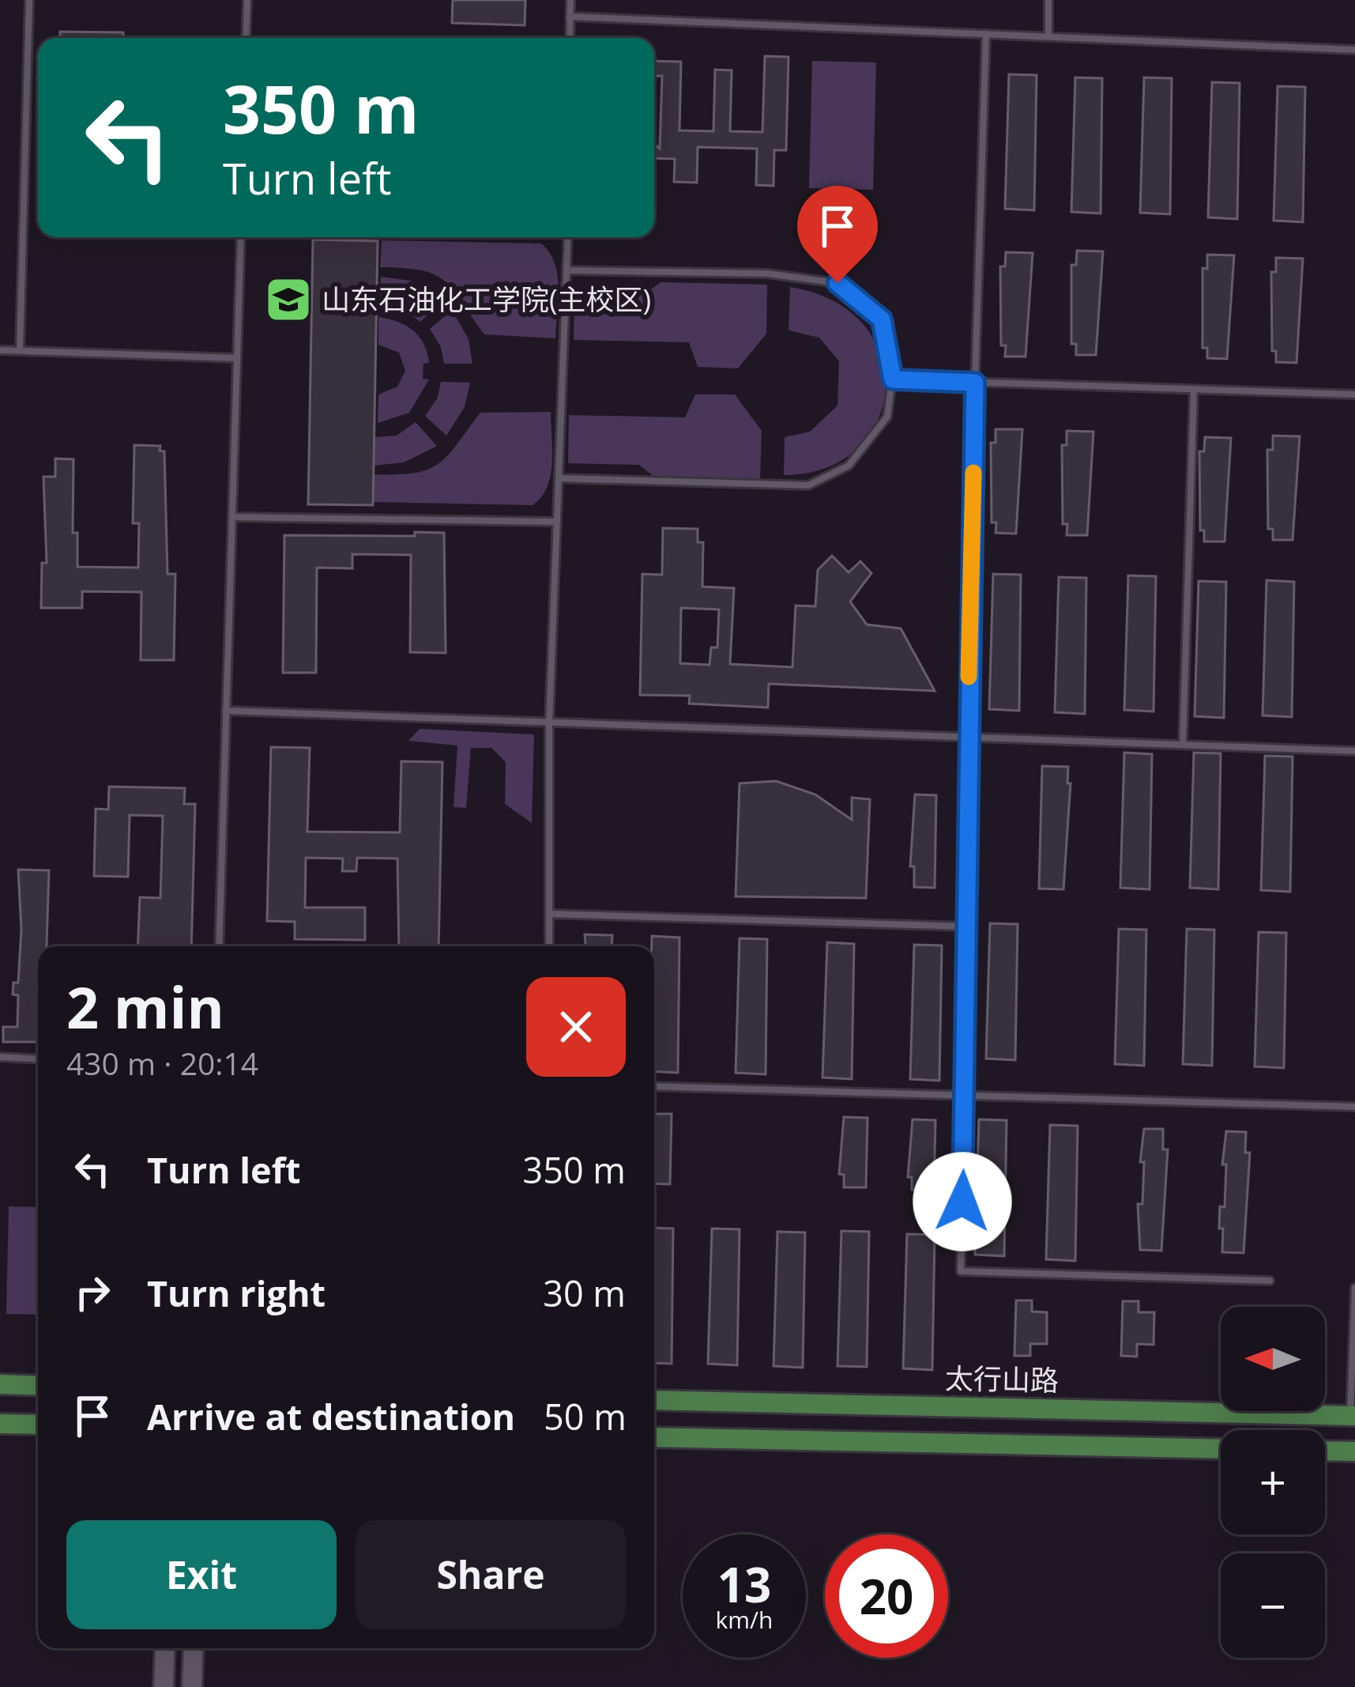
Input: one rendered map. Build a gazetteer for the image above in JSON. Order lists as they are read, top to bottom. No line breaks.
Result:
{"streets":{"main road":["太行山路"]},"places":{"school or university":["山东石油化工学院(主校区)"]},"north":"left","page":{"turn":["350 m","Turn left"],"heading":["2 min","430 m · 20:14"],"list":[{"name":"Turn left","value":"350 m"},{"name":"Turn right","value":"30 m"},{"name":"Arrive at destination","value":"50 m"}],"map_buttons":["+","−"],"buttons":["Exit","Share"],"speed":"13 km/h","limit":"20"}}
